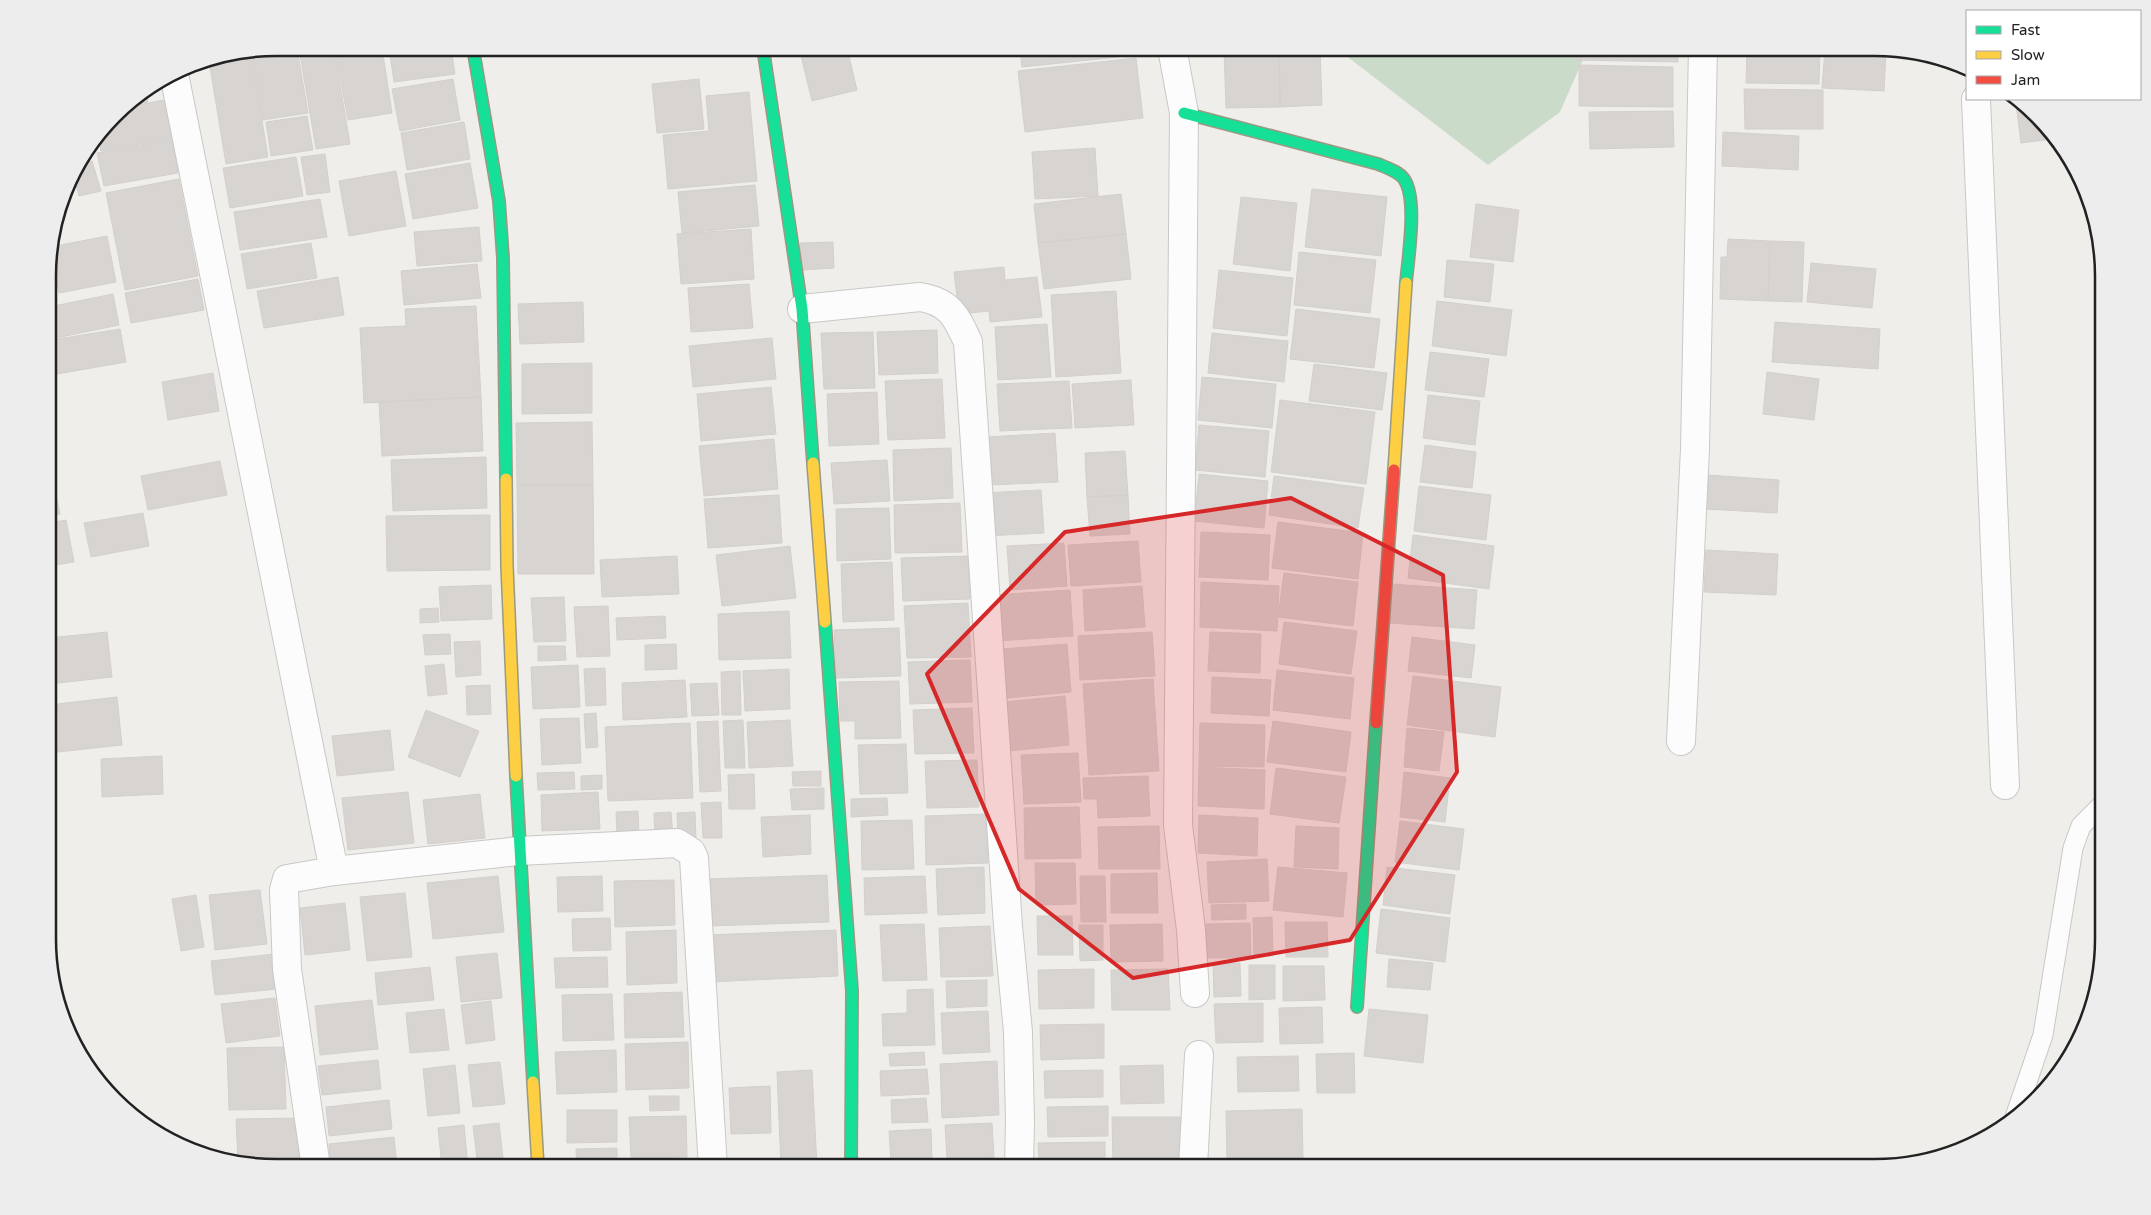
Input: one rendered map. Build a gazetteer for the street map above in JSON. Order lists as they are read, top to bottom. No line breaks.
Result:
{"legend":["Fast","Slow","Jam"]}
